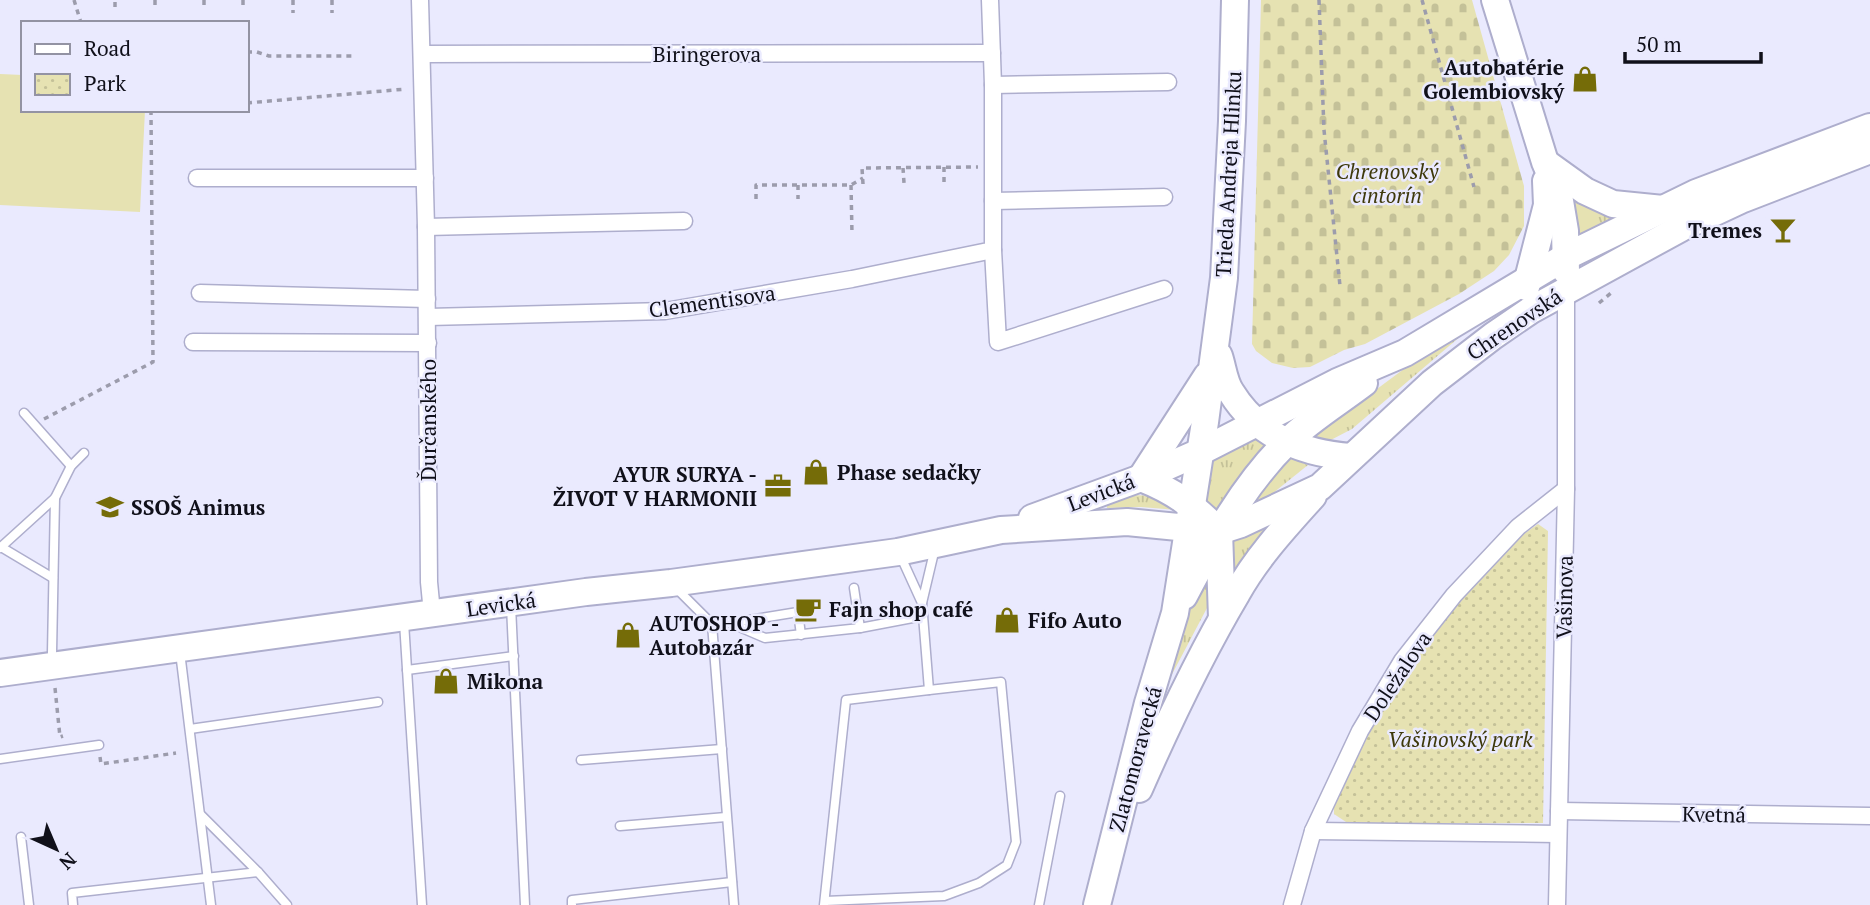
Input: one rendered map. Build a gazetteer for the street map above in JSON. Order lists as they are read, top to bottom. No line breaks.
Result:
{"streets":{"main road":["Trieda Andreja Hlinku","Chrenovská","Levická","Zlatomoravecká"],"street":["Biringerova","Clementisova","Ďurčanského","Vašinova","Doležalova","Kvetná"]},"crossings":[["Biringerova","Ďurčanského"],["Clementisova","Ďurčanského"],["Chrenovská","Levická"],["Chrenovská","Vašinova"],["Ďurčanského","Levická"],["Vašinova","Doležalova"],["Vašinova","Kvetná"]],"parks":["Chrenovský cintorín","Vašinovský park"],"places":{"shop":["Autobatérie Golembiovský","Phase sedačky","Fifo Auto","AUTOSHOP - Autobazár","Mikona"],"bar":["Tremes"],"office":["AYUR SURYA - ŽIVOT V HARMONII"],"school or university":["SSOŠ Animus"],"cafe":["Fajn shop café"]},"legend":["Road","Park"],"scale_bar":"50 m","north":"bottom right"}
